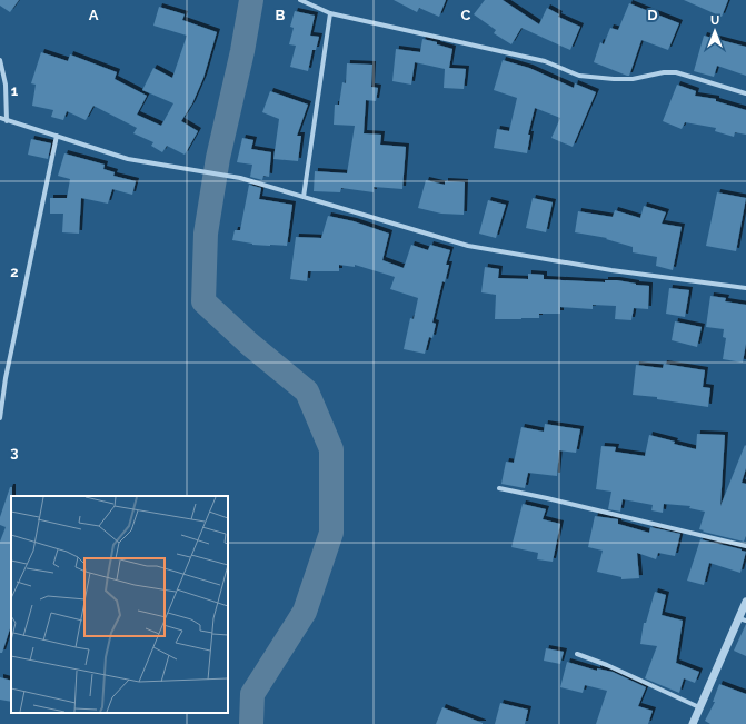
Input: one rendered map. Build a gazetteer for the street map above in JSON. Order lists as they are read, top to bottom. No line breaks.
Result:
{"north":"top","grid":{"columns":["A","B","C","D"],"rows":["1","2","3"]}}
